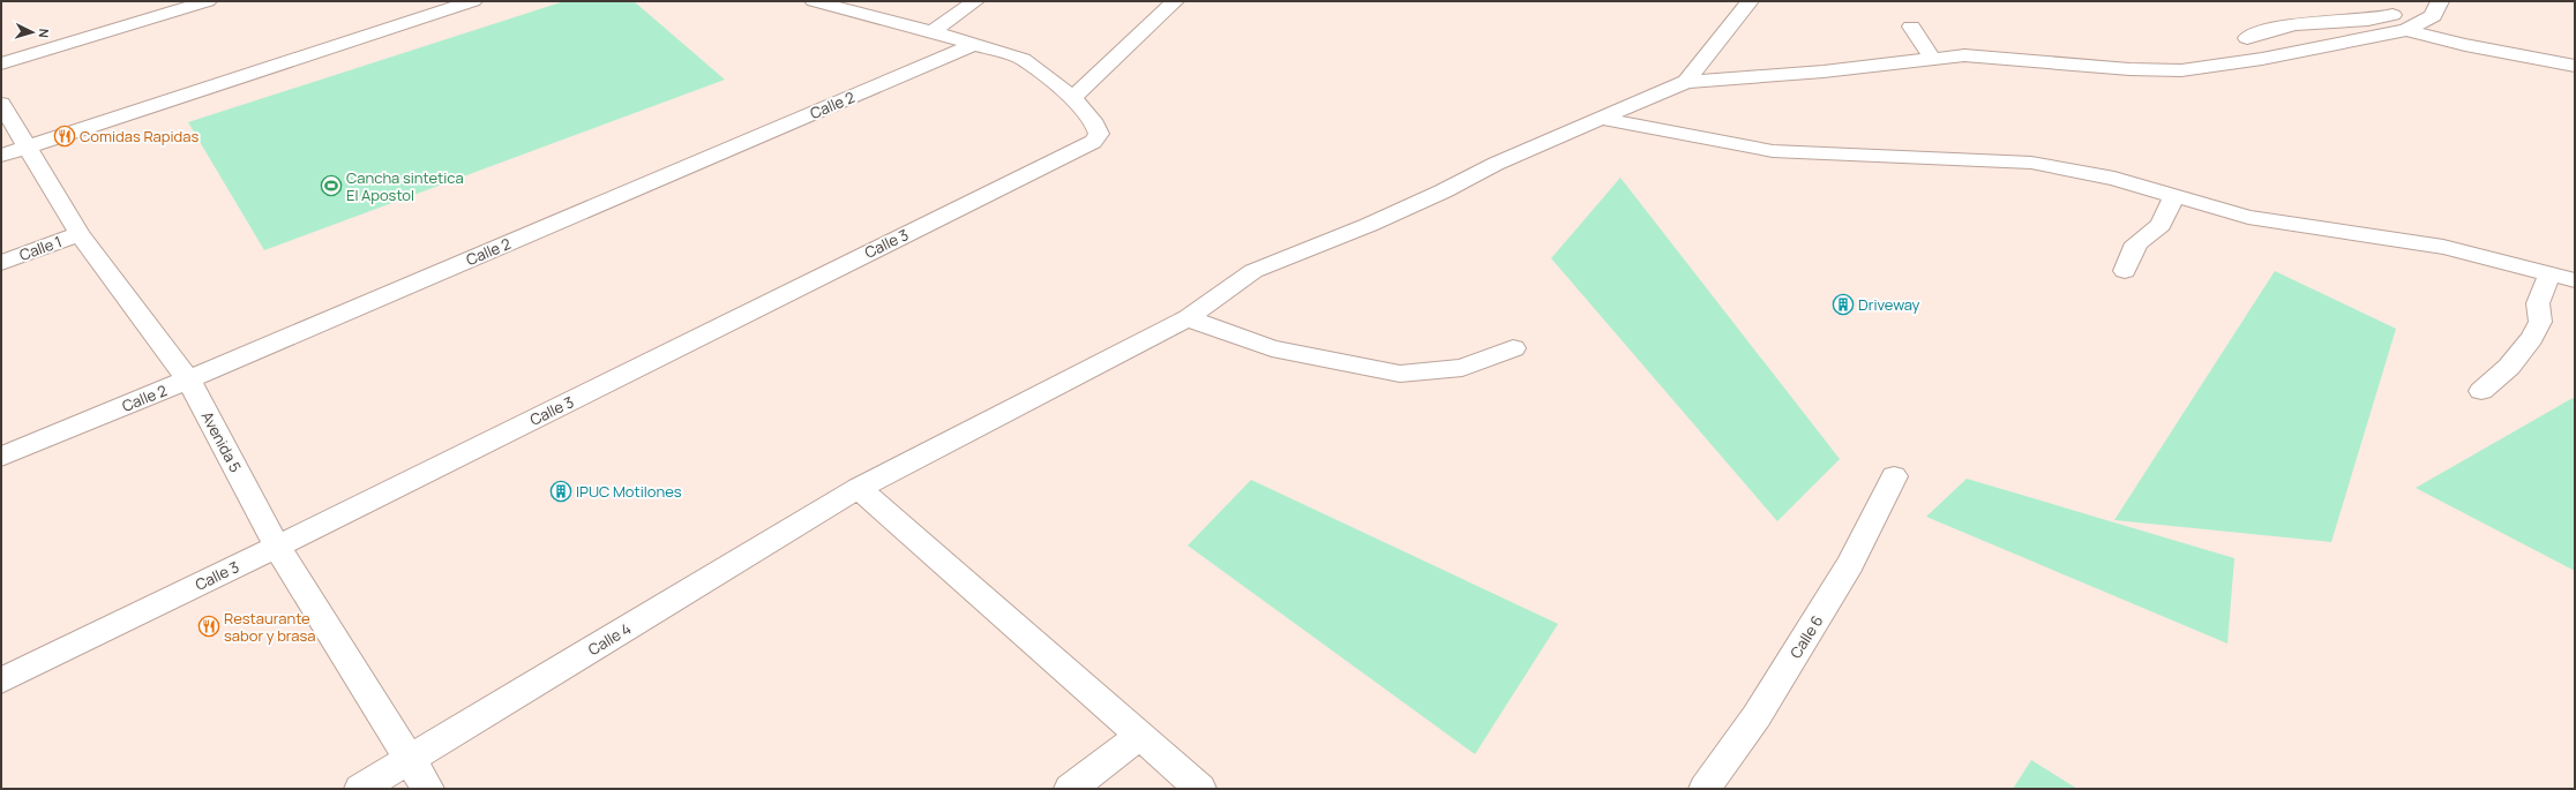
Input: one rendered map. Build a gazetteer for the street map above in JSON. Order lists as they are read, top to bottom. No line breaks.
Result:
{"streets":{"street":["Calle 2","Calle 3","Calle 1","Avenida 5","Calle 6","Calle 4"]},"crossings":[["Calle 2","Avenida 5"],["Calle 3","Avenida 5"],["Calle 1","Avenida 5"],["Avenida 5","Calle 4"]],"places":{"restaurant":["Comidas Rapidas","Restaurante sabor y brasa"],"sports":["Cancha sintetica El Apostol"],"building":["Driveway","IPUC Motilones"]},"north":"right"}
